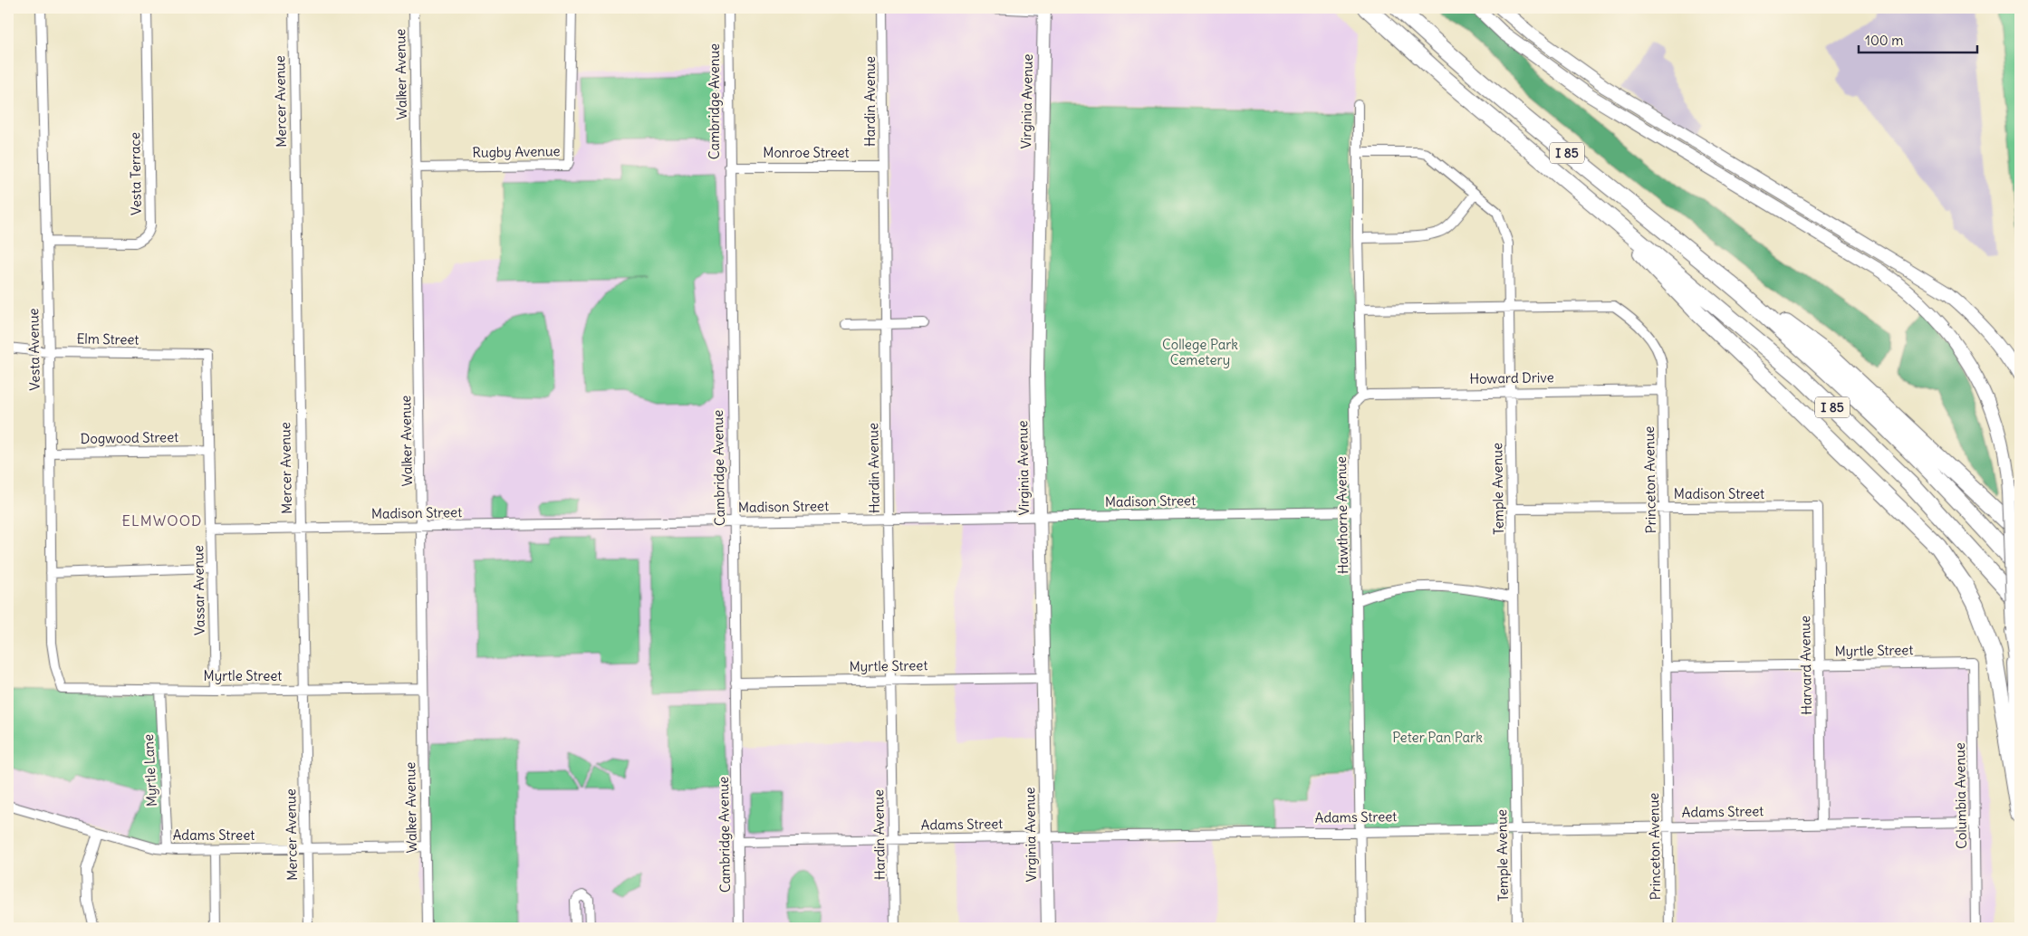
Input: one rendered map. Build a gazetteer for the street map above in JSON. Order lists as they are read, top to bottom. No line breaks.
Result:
{"streets":{"highway":["I 85"],"main road":["Virginia Avenue"],"street":["Walker Avenue","Mercer Avenue","Cambridge Avenue","Hardin Avenue","Rugby Avenue","Monroe Street","Vesta Terrace","Elm Street","Vesta Avenue","Howard Drive","Dogwood Street","Princeton Avenue","Temple Avenue","Madison Street","Hawthorne Avenue","Vassar Avenue","Myrtle Street","Harvard Avenue","Myrtle Lane","Columbia Avenue","Adams Street"]},"crossings":[["Walker Avenue","Rugby Avenue"],["Walker Avenue","Madison Street"],["Walker Avenue","Myrtle Street"],["Walker Avenue","Adams Street"],["Mercer Avenue","Madison Street"],["Mercer Avenue","Myrtle Street"],["Mercer Avenue","Adams Street"],["Cambridge Avenue","Monroe Street"],["Cambridge Avenue","Madison Street"],["Cambridge Avenue","Myrtle Street"],["Cambridge Avenue","Adams Street"],["Hardin Avenue","Monroe Street"],["Hardin Avenue","Madison Street"],["Hardin Avenue","Myrtle Street"],["Hardin Avenue","Adams Street"],["Virginia Avenue","Madison Street"],["Virginia Avenue","Myrtle Street"],["Virginia Avenue","Adams Street"],["Vesta Terrace","Vesta Avenue"],["Elm Street","Vesta Avenue"],["Elm Street","Vassar Avenue"],["Vesta Avenue","Dogwood Street"],["Vesta Avenue","Myrtle Street"],["Howard Drive","Princeton Avenue"],["Howard Drive","Temple Avenue"],["Howard Drive","Hawthorne Avenue"],["Dogwood Street","Vassar Avenue"],["Princeton Avenue","Temple Avenue"],["Princeton Avenue","Madison Street"],["Princeton Avenue","Hawthorne Avenue"],["Princeton Avenue","Myrtle Street"],["Princeton Avenue","Adams Street"],["Temple Avenue","Madison Street"],["Temple Avenue","Hawthorne Avenue"],["Temple Avenue","Adams Street"],["Madison Street","Hawthorne Avenue"],["Madison Street","Vassar Avenue"],["Madison Street","Harvard Avenue"],["Hawthorne Avenue","Adams Street"],["Vassar Avenue","Myrtle Street"],["Myrtle Street","Harvard Avenue"],["Myrtle Street","Myrtle Lane"],["Myrtle Street","Columbia Avenue"],["Harvard Avenue","Adams Street"],["Myrtle Lane","Adams Street"],["Columbia Avenue","Adams Street"]],"districts":["ELMWOOD"],"parks":["College Park Cemetery","Peter Pan Park"],"scale_bar":"100 m"}
